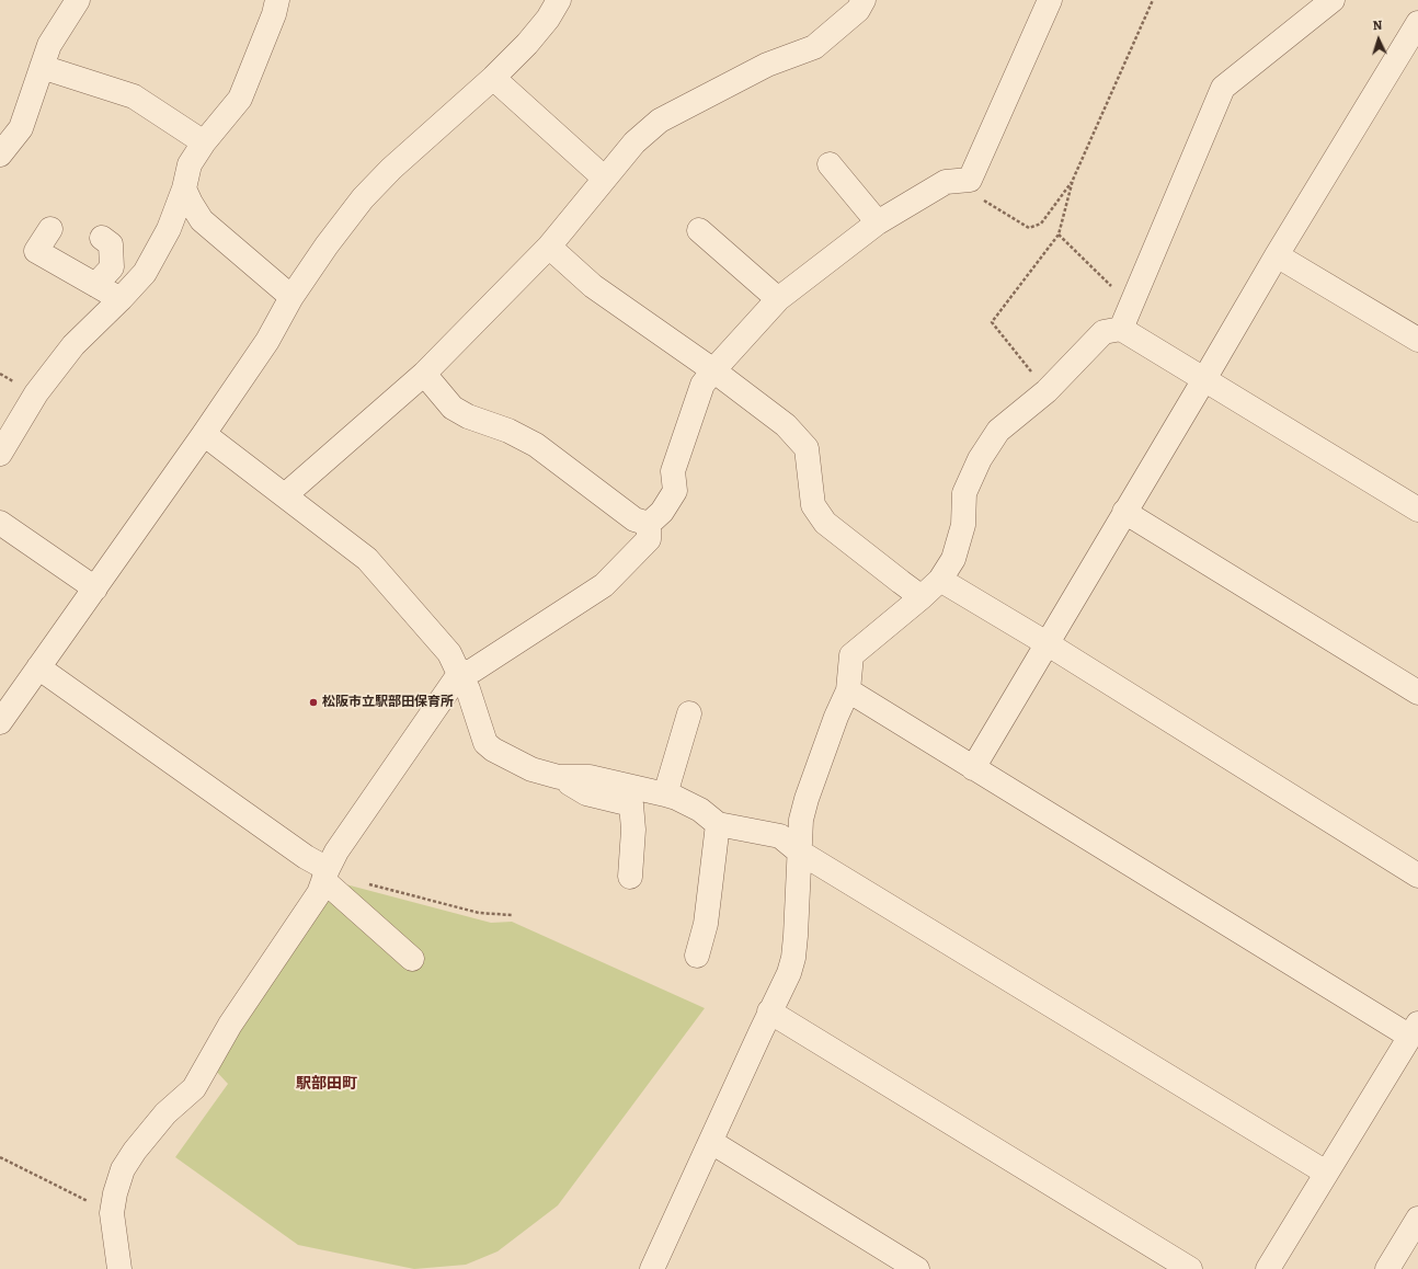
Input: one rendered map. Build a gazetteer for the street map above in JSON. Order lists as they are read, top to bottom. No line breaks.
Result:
{"districts":["駅部田町"],"places":["松阪市立駅部田保育所"],"north":"top"}
